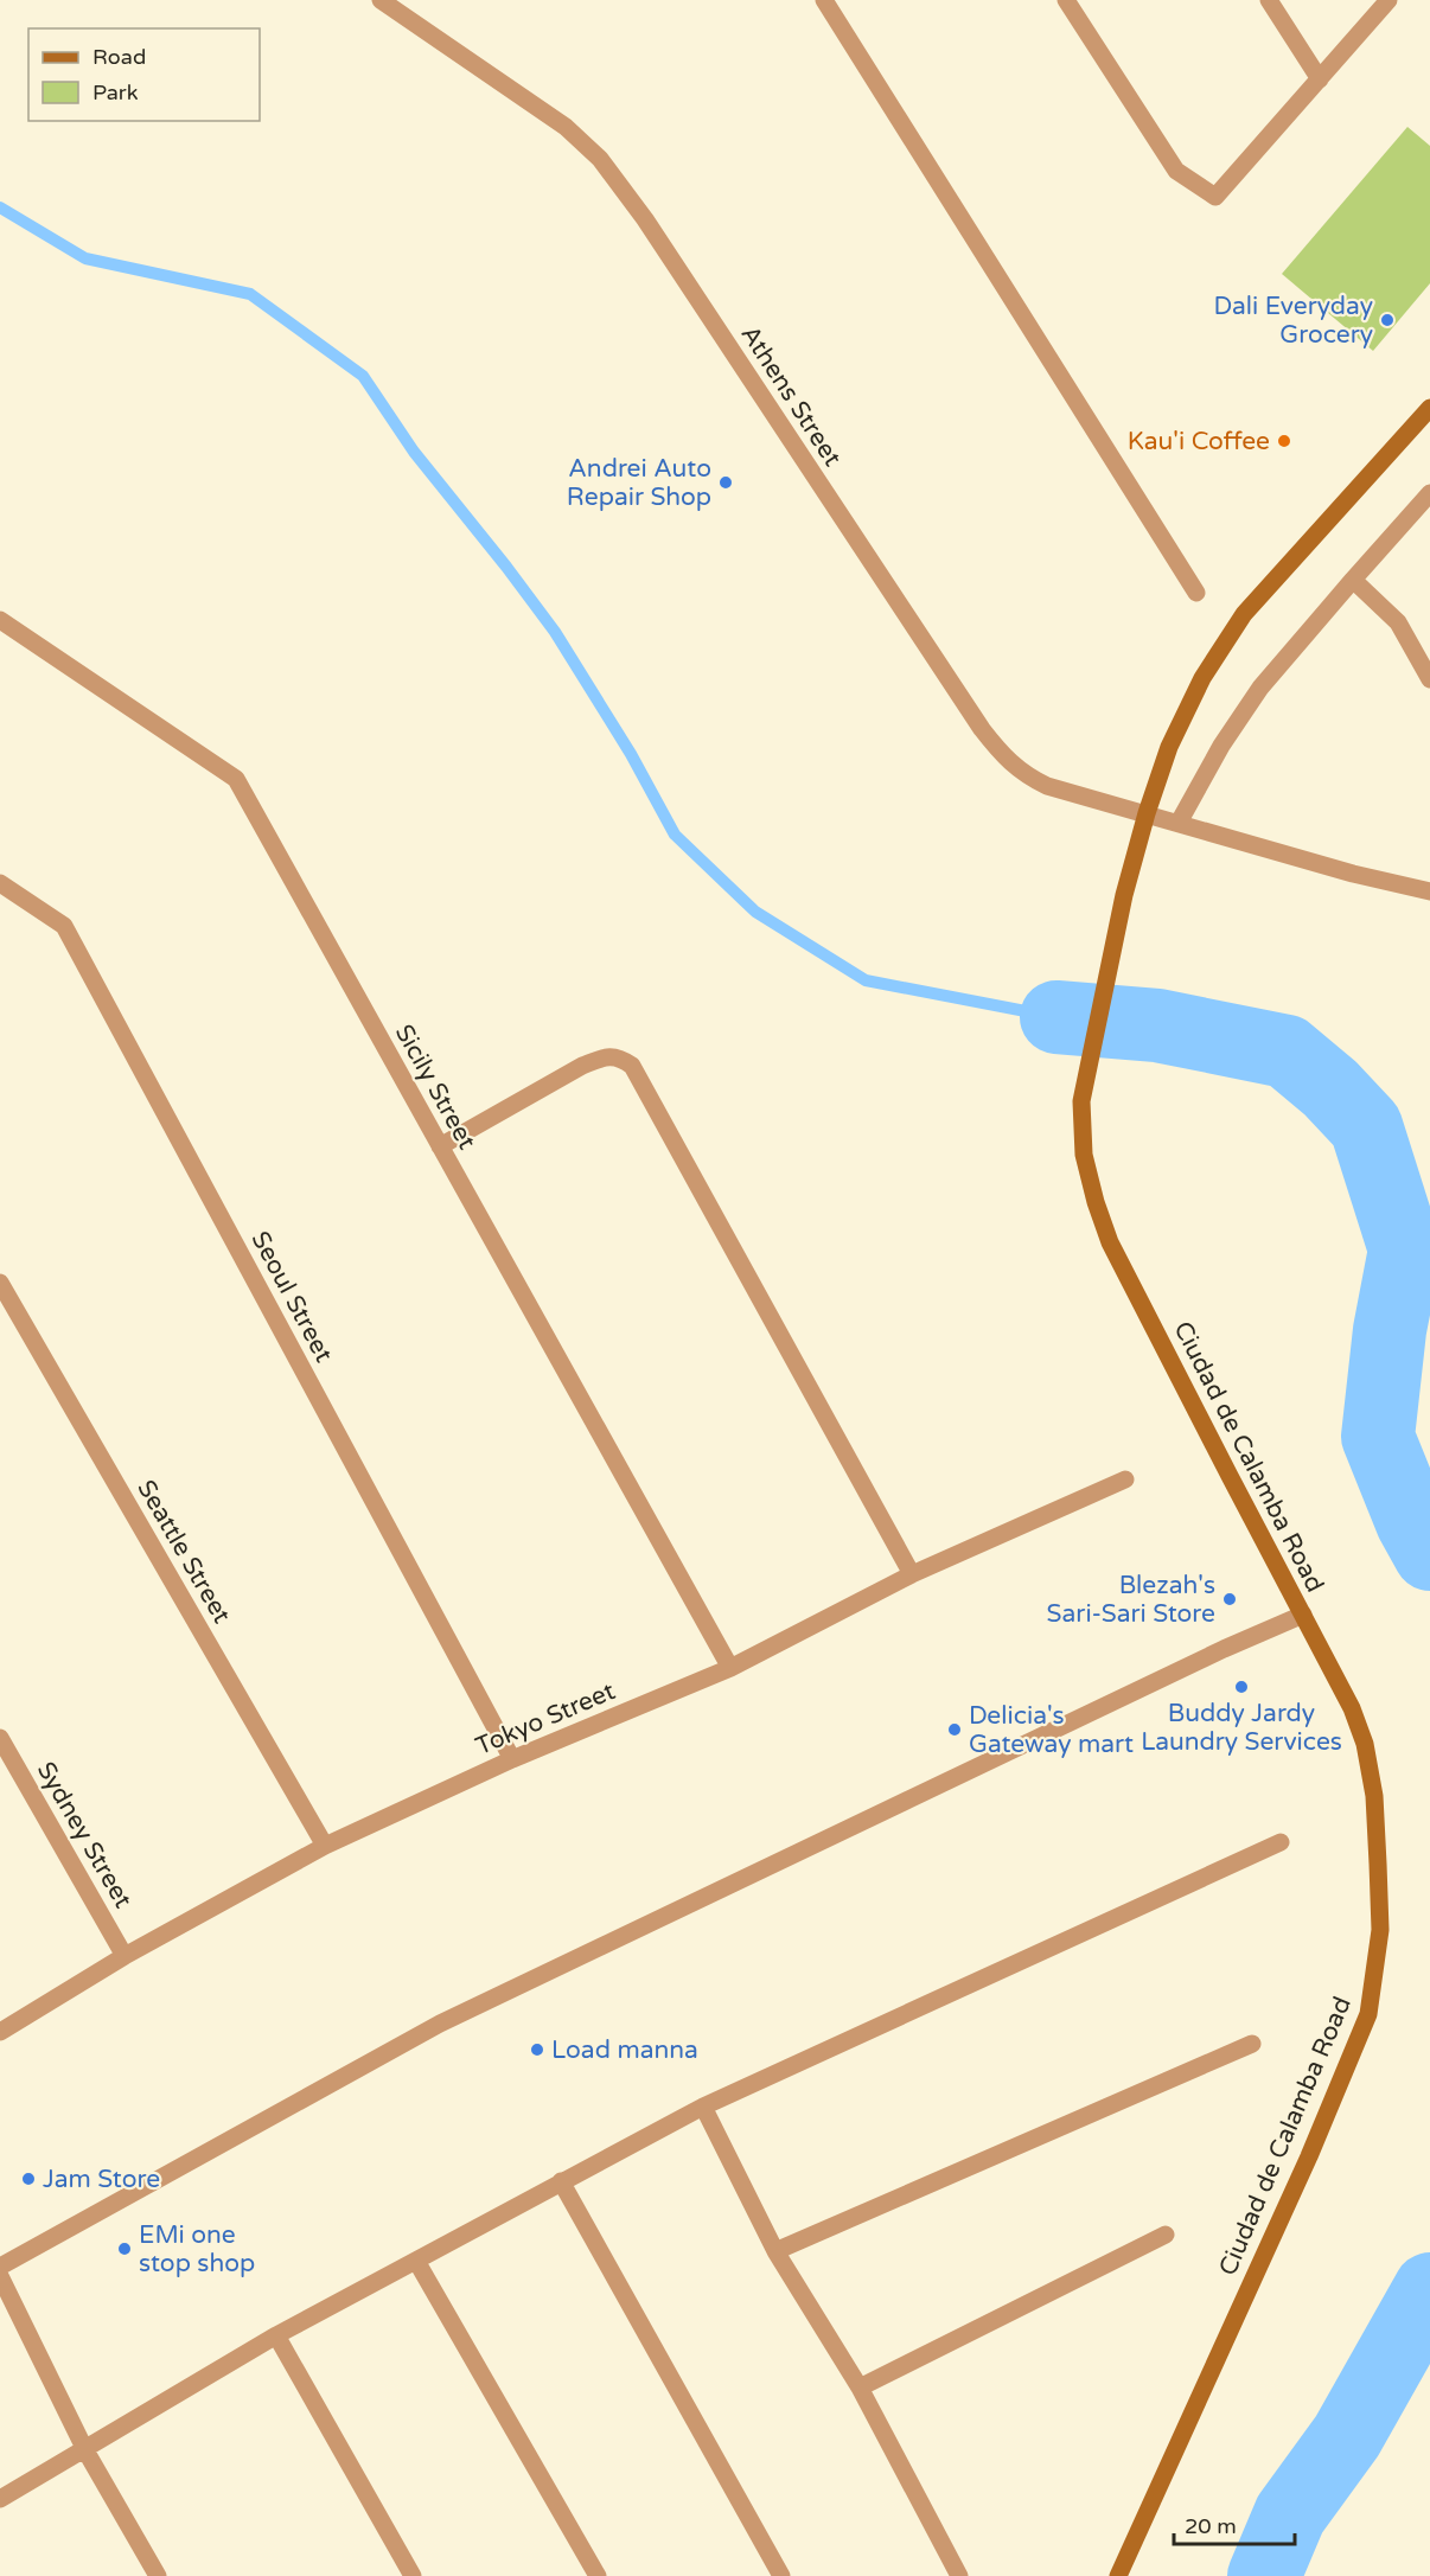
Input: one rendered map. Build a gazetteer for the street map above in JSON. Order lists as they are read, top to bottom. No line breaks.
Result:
{"streets":{"main road":["Ciudad de Calamba Road"],"street":["Athens Street","Sicily Street","Seoul Street","Seattle Street","Tokyo Street","Sydney Street"]},"crossings":[["Athens Street","Ciudad de Calamba Road"],["Sicily Street","Tokyo Street"],["Seoul Street","Tokyo Street"],["Seattle Street","Tokyo Street"],["Tokyo Street","Sydney Street"]],"places":["Dali Everyday Grocery","Kau'i Coffee","Andrei Auto Repair Shop","Blezah's Sari-Sari Store","Buddy Jardy Laundry Services","Delicia's Gateway mart","Load manna","Jam Store","EMi one stop shop"],"legend":["Road","Park"],"scale_bar":"20 m"}
